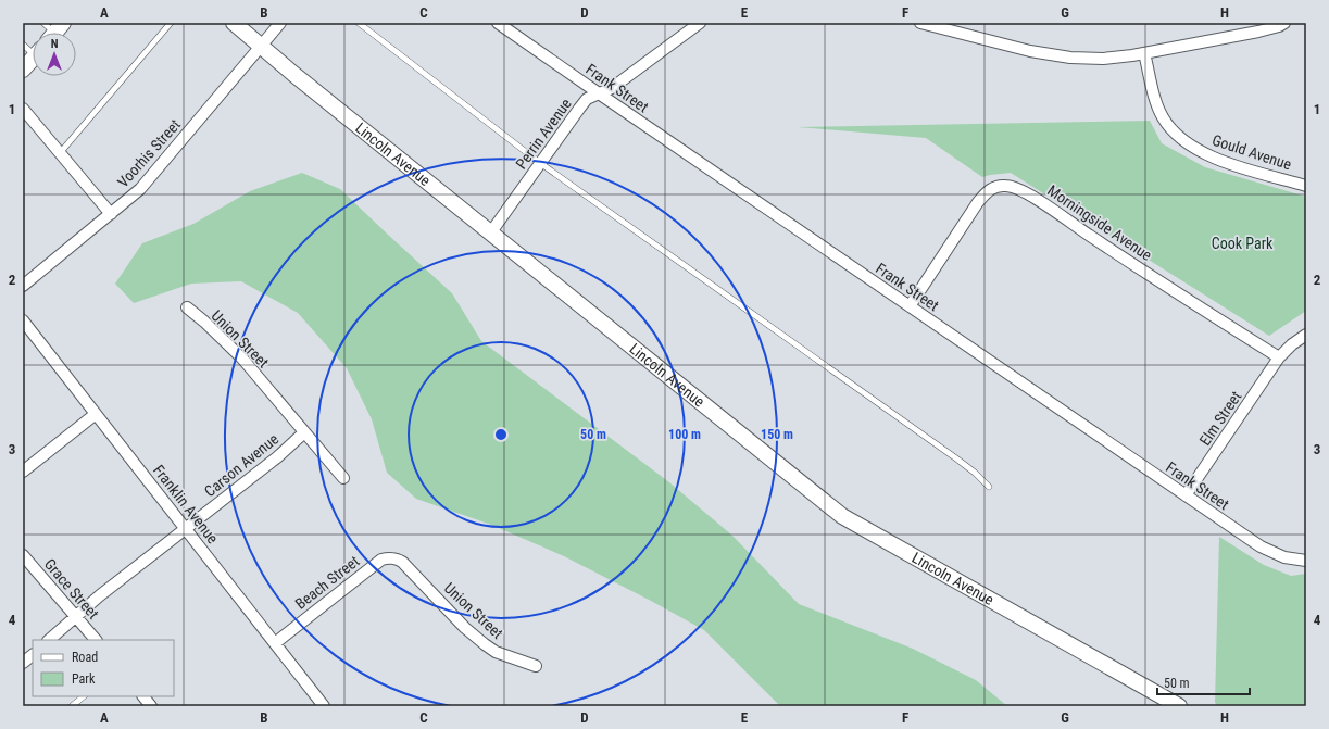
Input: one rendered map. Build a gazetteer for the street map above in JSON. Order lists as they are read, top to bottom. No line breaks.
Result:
{"streets":{"street":["Frank Street","Perrin Avenue","Gould Avenue","Voorhis Street","Lincoln Avenue","Morningside Avenue","Union Street","Elm Street","Carson Avenue","Franklin Avenue","Beach Street","Grace Street"]},"crossings":[["Frank Street","Perrin Avenue"],["Frank Street","Morningside Avenue"],["Frank Street","Elm Street"],["Perrin Avenue","Lincoln Avenue"],["Voorhis Street","Lincoln Avenue"],["Morningside Avenue","Elm Street"],["Union Street","Carson Avenue"],["Union Street","Beach Street"],["Carson Avenue","Franklin Avenue"],["Carson Avenue","Grace Street"],["Franklin Avenue","Beach Street"]],"parks":["Cook Park"],"legend":["Road","Park"],"scale_bar":"50 m","north":"top","grid":{"columns":["A","B","C","D","E","F","G","H"],"rows":["1","2","3","4"]},"rings":["50 m","100 m","150 m"]}
